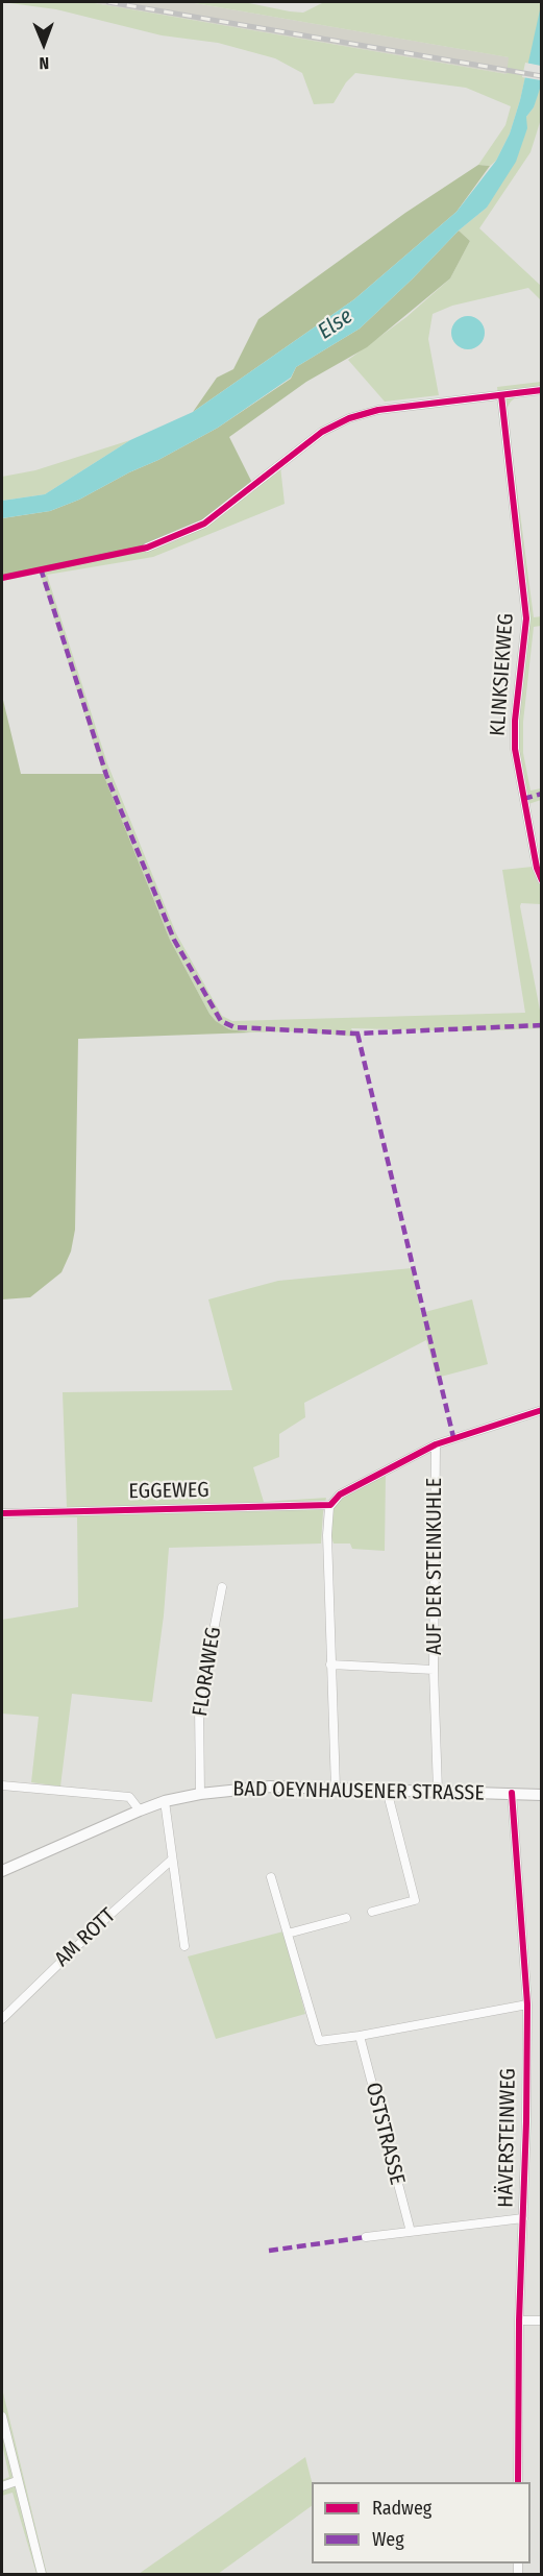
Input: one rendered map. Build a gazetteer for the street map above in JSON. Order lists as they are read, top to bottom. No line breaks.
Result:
{"streets":{"main road":["BAD OEYNHAUSENER STRASSE"],"street":["KLINKSIEKWEG","EGGEWEG","AUF DER STEINKUHLE","FLORAWEG","AM ROTT","OSTSTRASSE","HÄVERSTEINWEG"]},"crossings":[["EGGEWEG","AUF DER STEINKUHLE"],["AUF DER STEINKUHLE","BAD OEYNHAUSENER STRASSE"],["FLORAWEG","BAD OEYNHAUSENER STRASSE"],["BAD OEYNHAUSENER STRASSE","HÄVERSTEINWEG"]],"water":["Else"],"legend":["Radweg","Weg"],"north":"bottom"}
